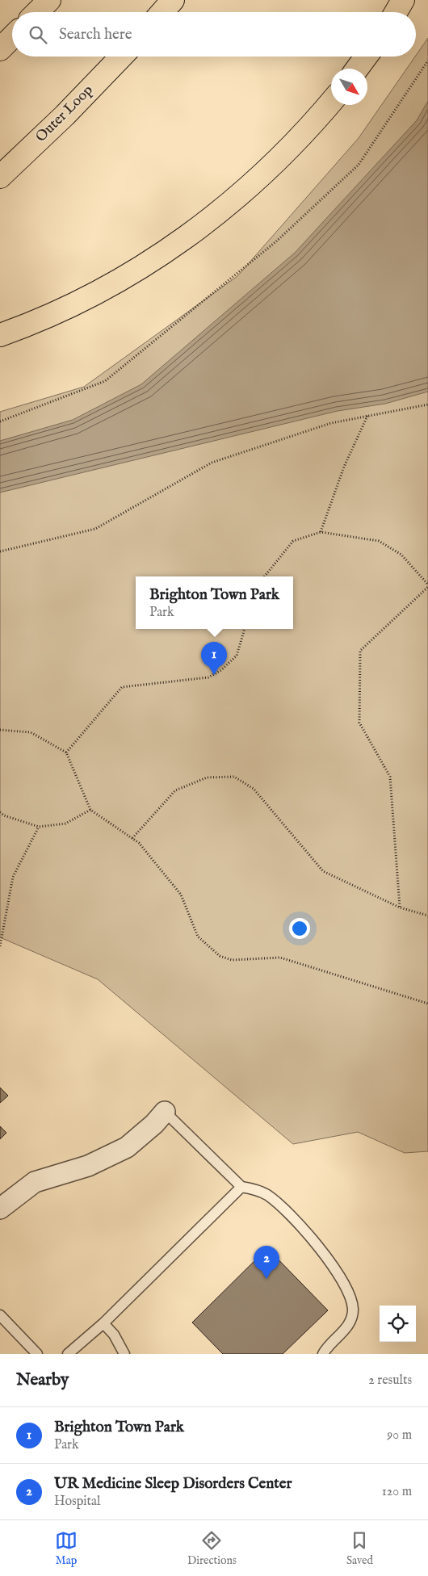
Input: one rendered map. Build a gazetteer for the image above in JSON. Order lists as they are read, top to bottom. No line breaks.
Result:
{"streets":{"highway":["Outer Loop"]},"north":"bottom right","page":{"search":"Search here","popup":["Brighton Town Park","Park"],"pins":["1","2"],"heading":["Nearby","2 results"],"list":[{"mark":"1","name":"Brighton Town Park","note":"Park","value":"90 m"},{"mark":"2","name":"UR Medicine Sleep Disorders Center","note":"Hospital","value":"120 m"}],"nav":["Map","Directions","Saved"]}}
